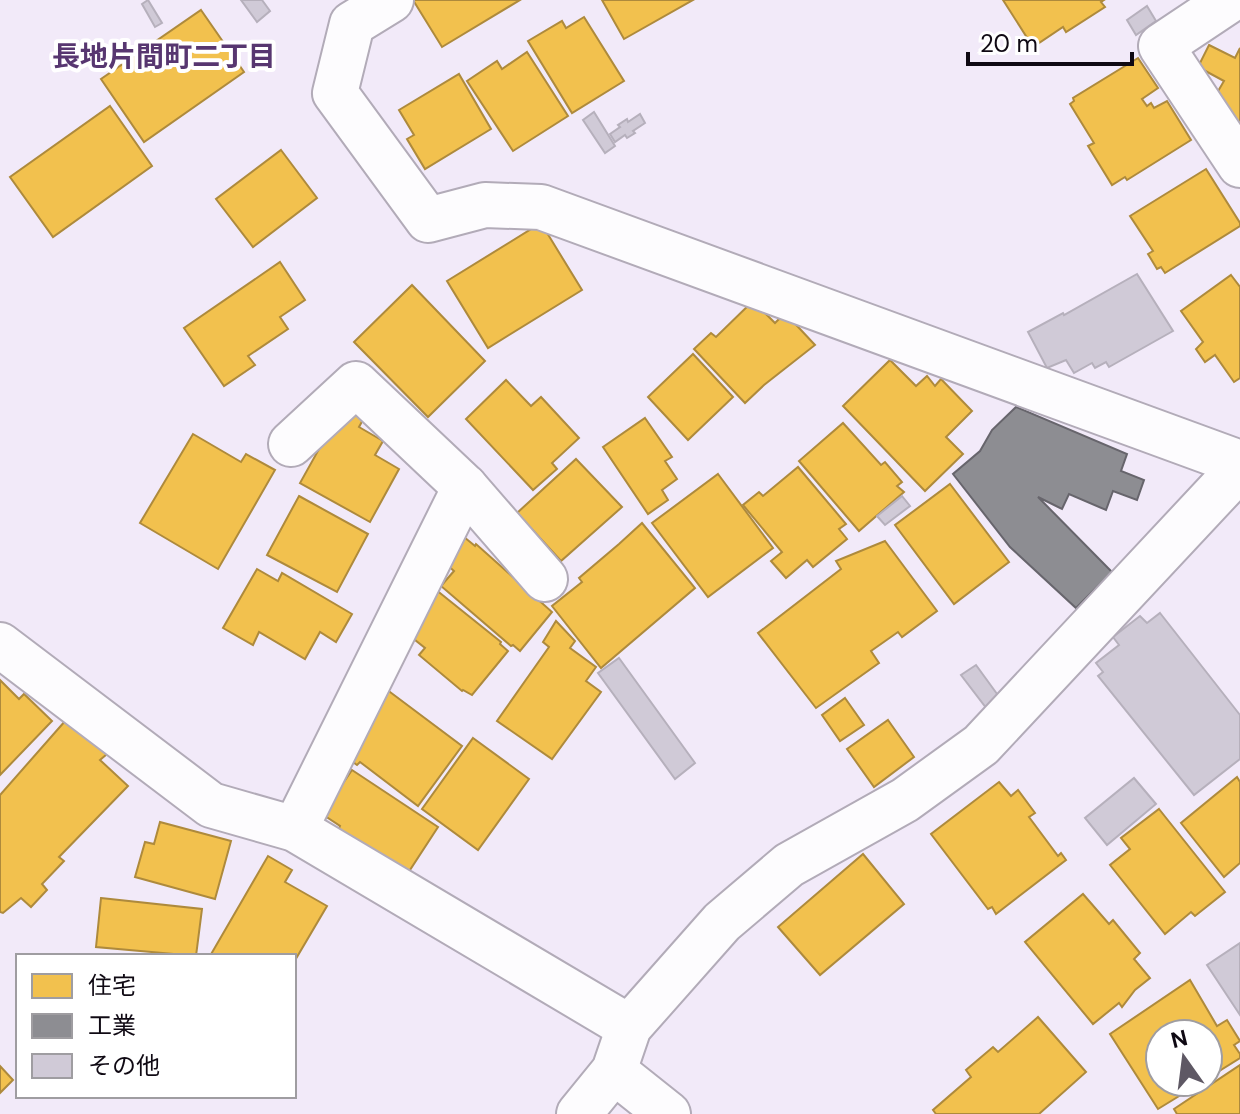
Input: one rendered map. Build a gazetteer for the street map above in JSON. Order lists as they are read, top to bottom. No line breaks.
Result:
{"districts":["長地片間町二丁目"],"legend":["住宅","工業","その他"],"scale_bar":"20 m","north":"top"}
